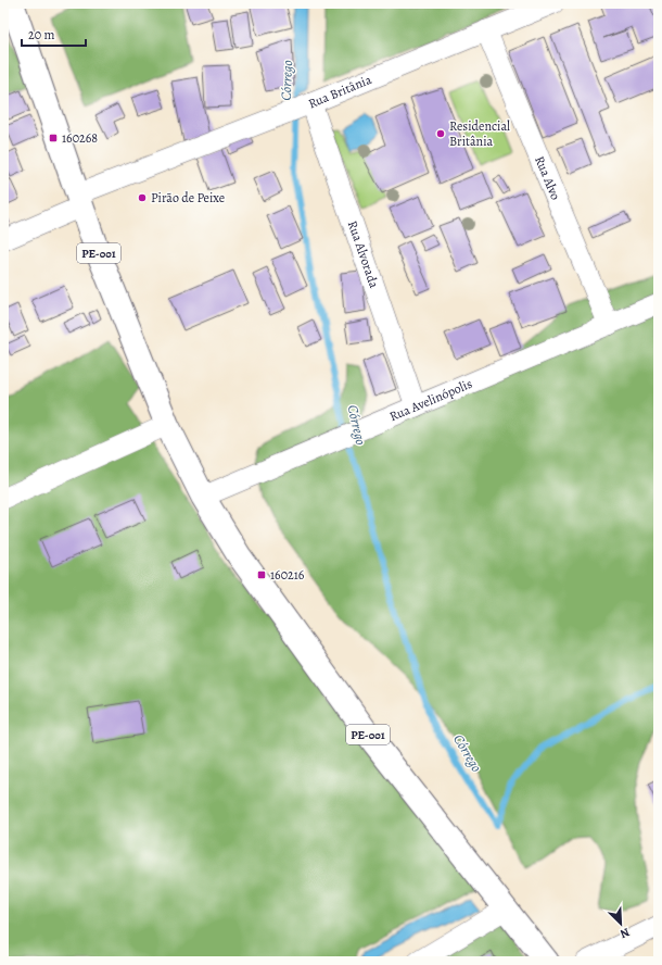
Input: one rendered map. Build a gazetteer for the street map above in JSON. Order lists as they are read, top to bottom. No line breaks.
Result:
{"streets":{"main road":["PE-001"],"street":["Rua Britânia","Rua Alvo","Rua Alvorada","Rua Avelinópolis"]},"crossings":[["Rua Britânia","Rua Alvo"],["Rua Britânia","PE-001"],["Rua Britânia","Rua Alvorada"],["Rua Alvo","Rua Avelinópolis"],["PE-001","Rua Avelinópolis"],["Rua Alvorada","Rua Avelinópolis"]],"water":["Córrego"],"places":{"other":["Residencial Britânia","Pirão de Peixe"],"transit":["160268","160216"]},"scale_bar":"20 m","north":"bottom right"}
